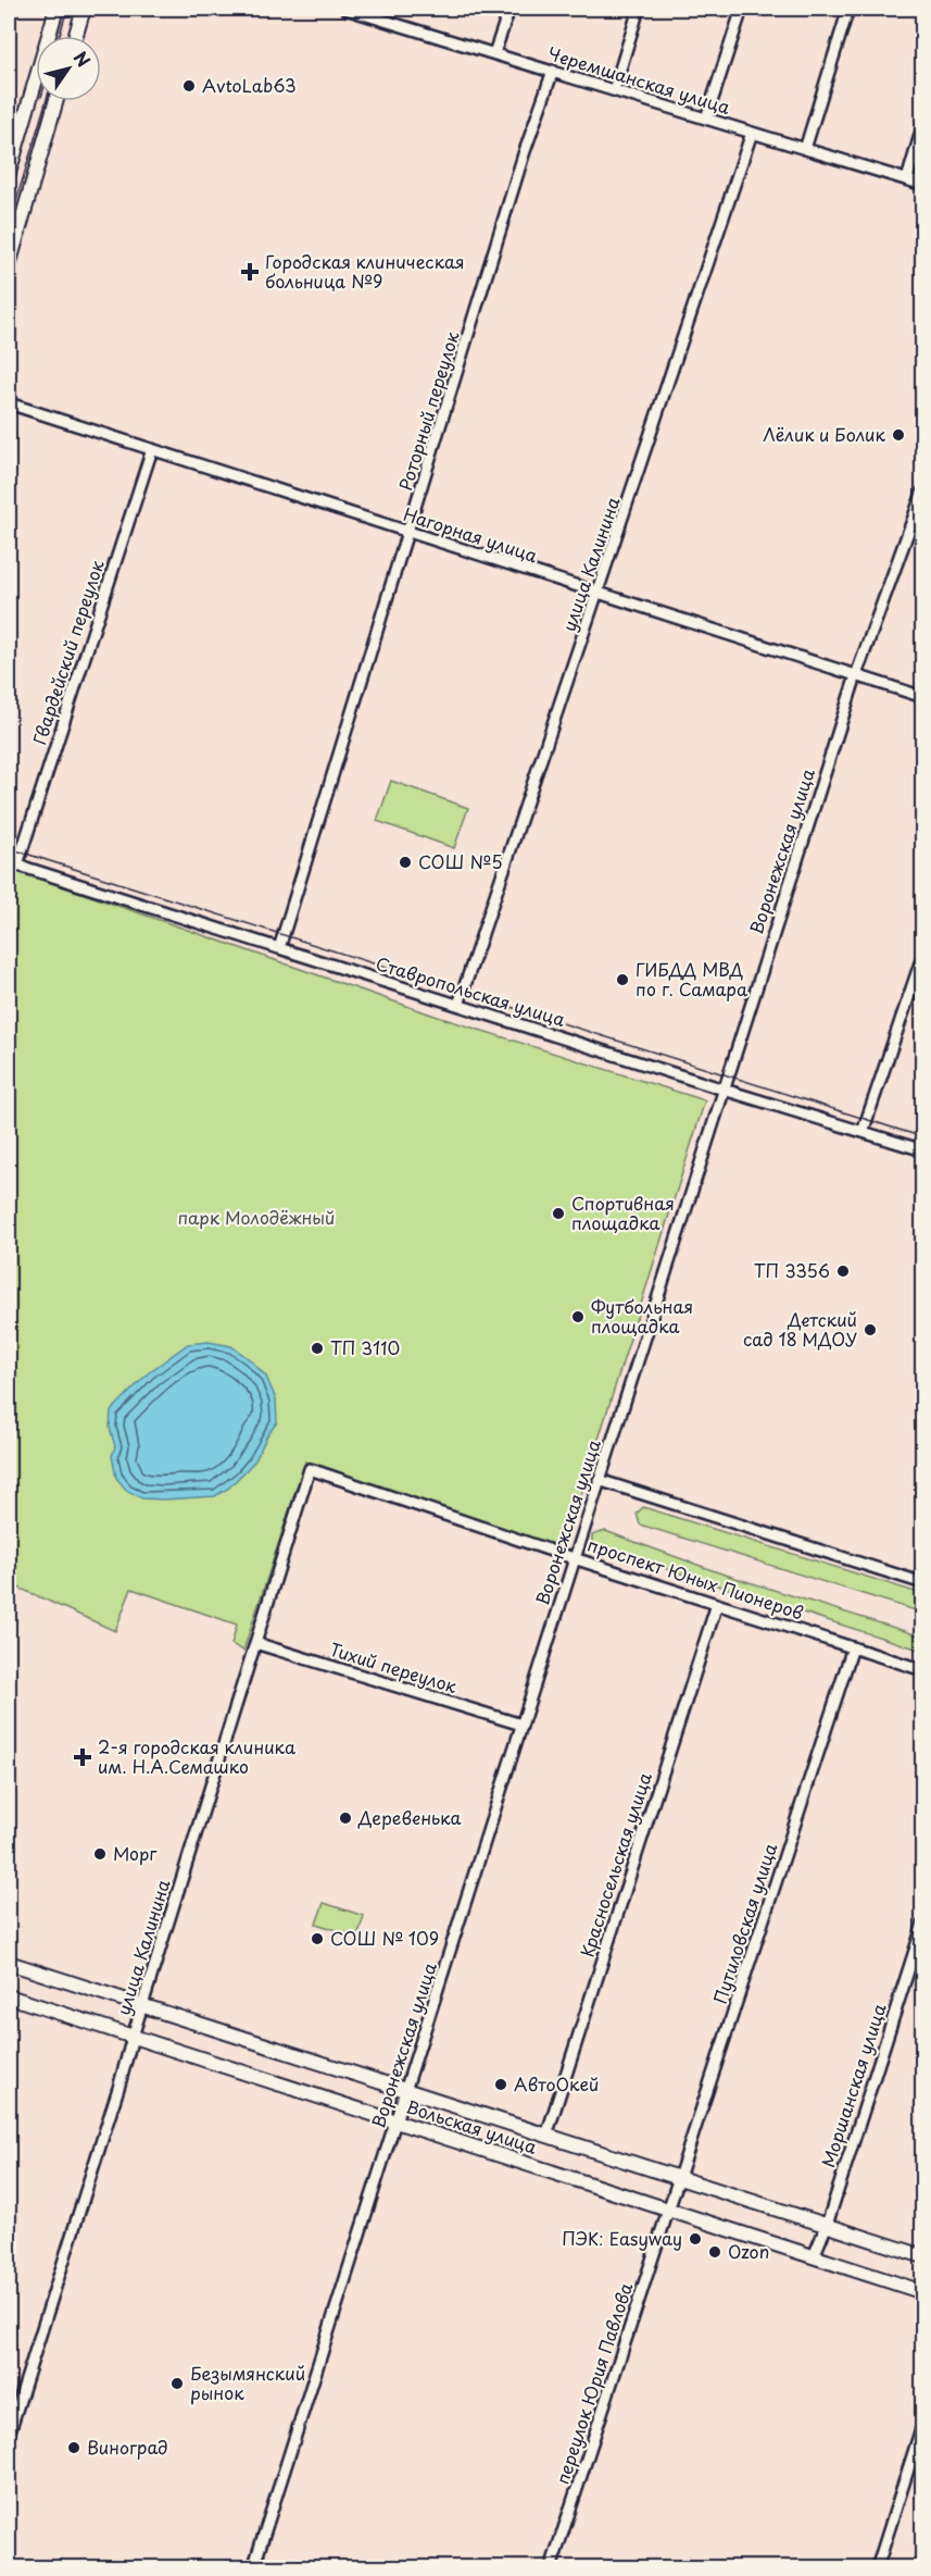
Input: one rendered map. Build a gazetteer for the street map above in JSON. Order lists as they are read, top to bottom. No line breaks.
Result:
{"streets":{"main road":["Вольская улица"],"street":["Черемшанская улица","Роторный переулок","Нагорная улица","улица Калинина","Гвардейский переулок","Воронежская улица","Ставропольская улица","проспект Юных Пионеров","Тихий переулок","Красносельская улица","Путиловская улица","Моршанская улица","переулок Юрия Павлова"]},"crossings":[["Черемшанская улица","Роторный переулок"],["Черемшанская улица","улица Калинина"],["Роторный переулок","Нагорная улица"],["Роторный переулок","Ставропольская улица"],["Нагорная улица","улица Калинина"],["Нагорная улица","Гвардейский переулок"],["Нагорная улица","Воронежская улица"],["улица Калинина","Ставропольская улица"],["улица Калинина","проспект Юных Пионеров"],["улица Калинина","Тихий переулок"],["улица Калинина","Вольская улица"],["Гвардейский переулок","Ставропольская улица"],["Воронежская улица","Ставропольская улица"],["Воронежская улица","проспект Юных Пионеров"],["Воронежская улица","Тихий переулок"],["Воронежская улица","Вольская улица"],["проспект Юных Пионеров","Красносельская улица"],["проспект Юных Пионеров","Путиловская улица"],["Красносельская улица","Вольская улица"],["Путиловская улица","Вольская улица"],["Путиловская улица","переулок Юрия Павлова"],["Моршанская улица","Вольская улица"],["Вольская улица","переулок Юрия Павлова"]],"parks":["парк Молодёжный"],"places":{"other":["AvtoLab63","Лёлик и Болик","СОШ №5","ГИБДД МВД по г. Самара","Спортивная площадка","ТП 3356","Футбольная площадка","Детский сад 18 МДОУ","ТП 3110","Деревенька","Морг","СОШ № 109","АвтоОкей","ПЭК: Easyway","Ozon","Безымянский рынок","Виноград"],"health":["Городская клиническая больница №9","2-я городская клиника им. Н.А.Семашко"]},"north":"top right"}
